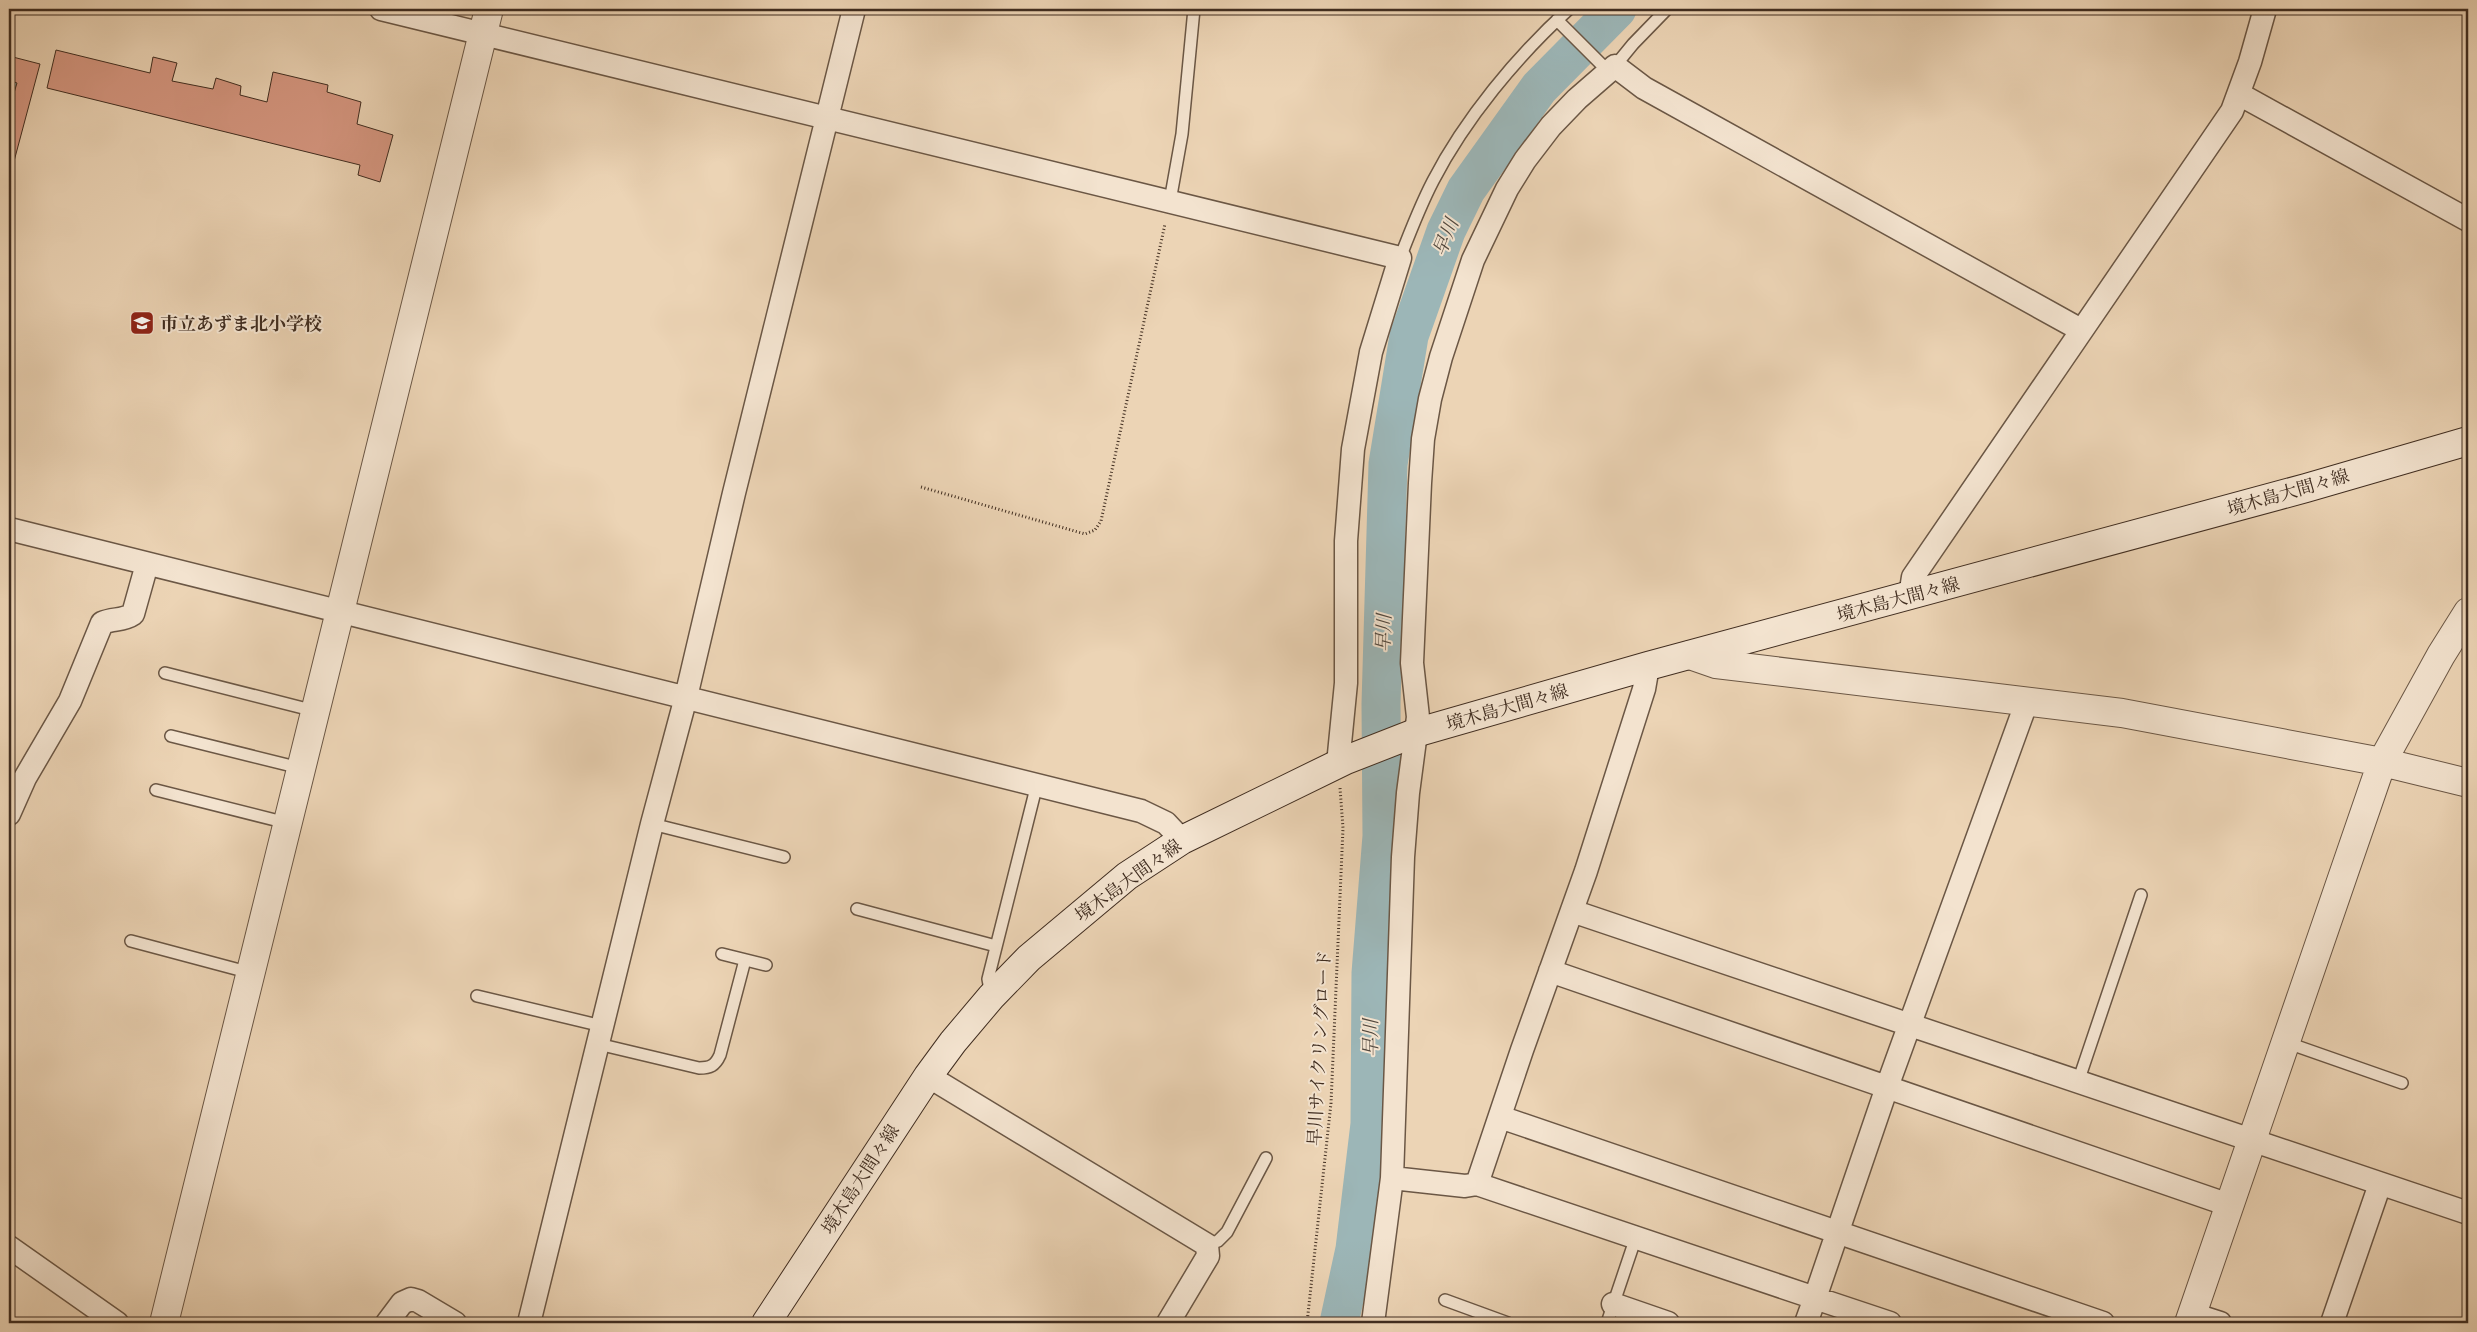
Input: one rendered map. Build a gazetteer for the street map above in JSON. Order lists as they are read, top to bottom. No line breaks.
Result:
{"streets":{"street":["境木島大間々線"],"path":["早川サイクリングロード"]},"crossings":[["境木島大間々線","早川サイクリングロード"]],"water":["早川"],"places":{"school or university":["市立あずま北小学校"]}}
